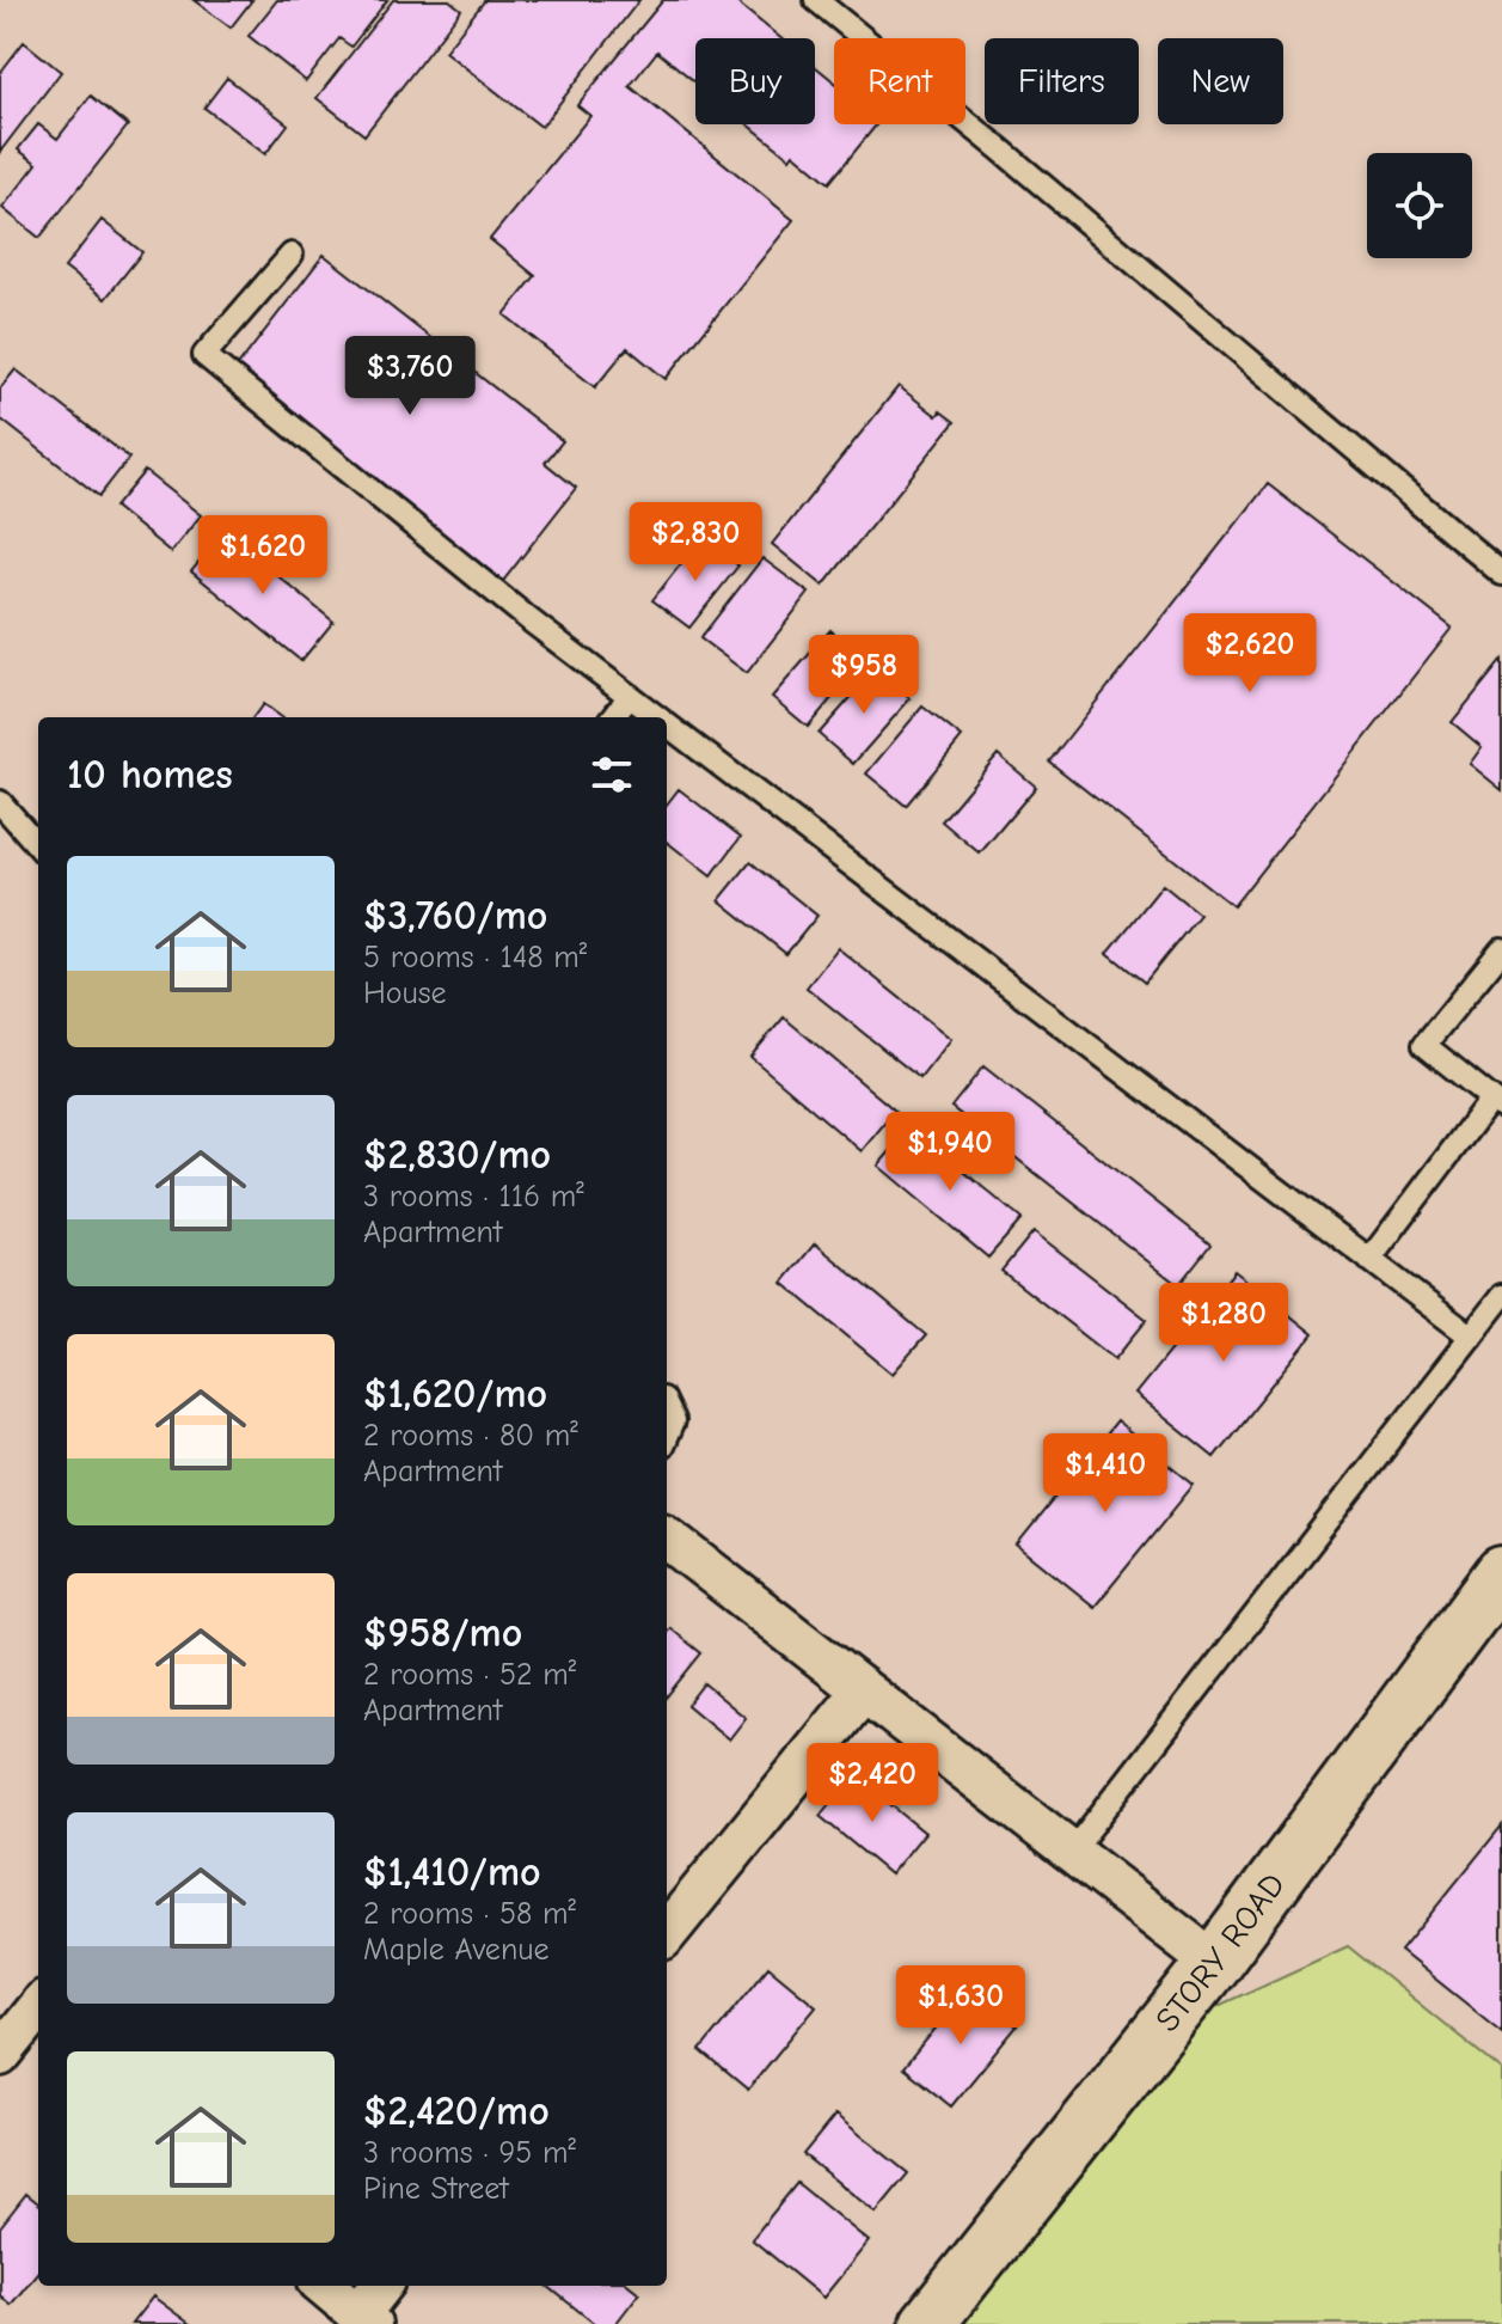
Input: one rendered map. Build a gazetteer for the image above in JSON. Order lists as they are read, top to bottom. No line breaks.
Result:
{"streets":{"street":["STORY ROAD"]},"page":{"chip":["Buy","Rent","Filters","New"],"price":["$3,760","$2,830","$1,620","$2,620","$958","$1,940","$1,280","$1,410","$2,420","$1,630"],"heading":"10 homes","list":[{"name":"$3,760/mo","note":"5 rooms · 148 m² · House"},{"name":"$2,830/mo","note":"3 rooms · 116 m² · Apartment"},{"name":"$1,620/mo","note":"2 rooms · 80 m² · Apartment"},{"name":"$958/mo","note":"2 rooms · 52 m² · Apartment"},{"name":"$1,410/mo","note":"2 rooms · 58 m² · Maple Avenue"},{"name":"$2,420/mo","note":"3 rooms · 95 m² · Pine Street"}]}}
